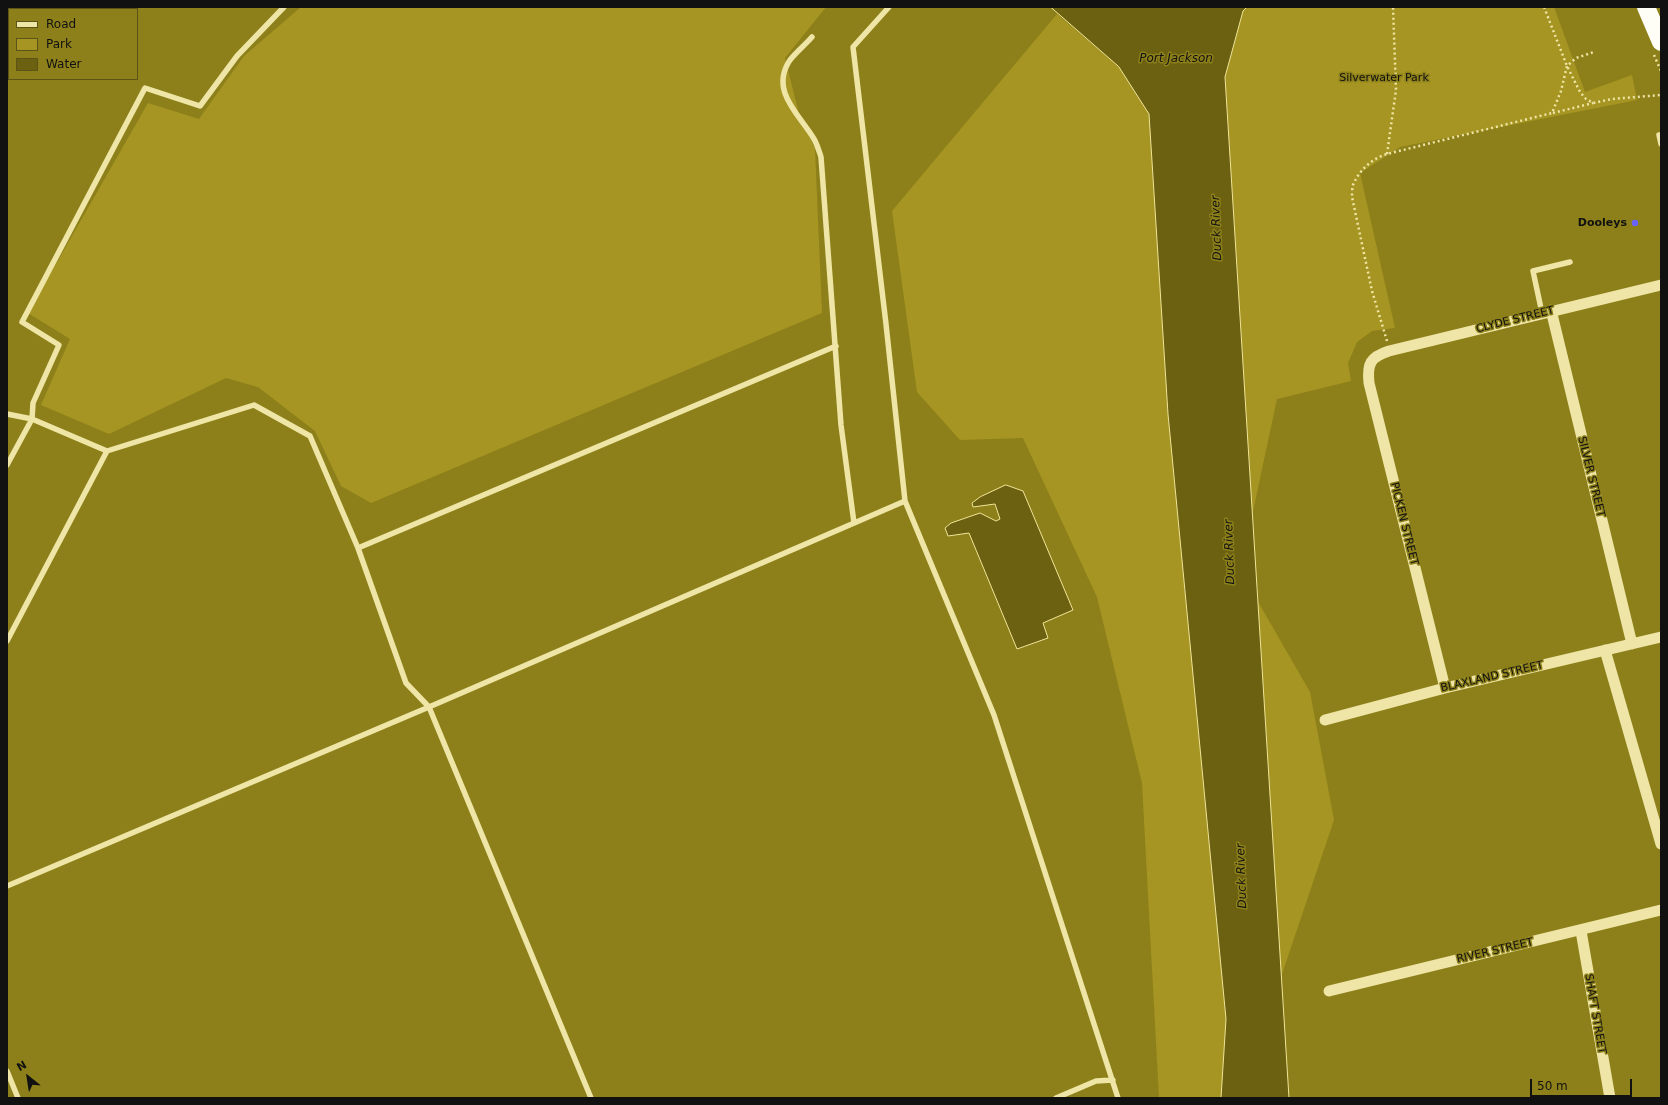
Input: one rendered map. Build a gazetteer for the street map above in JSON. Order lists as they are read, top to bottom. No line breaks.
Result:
{"streets":{"street":["CLYDE STREET","SILVER STREET","PICKEN STREET","BLAXLAND STREET","RIVER STREET","SHAFT STREET"]},"crossings":[["CLYDE STREET","SILVER STREET"],["CLYDE STREET","PICKEN STREET"],["SILVER STREET","BLAXLAND STREET"],["PICKEN STREET","BLAXLAND STREET"],["RIVER STREET","SHAFT STREET"]],"water":["Port Jackson","Duck River"],"parks":["Silverwater Park"],"places":["Dooleys"],"legend":["Road","Park","Water"],"scale_bar":"50 m","north":"top left"}
